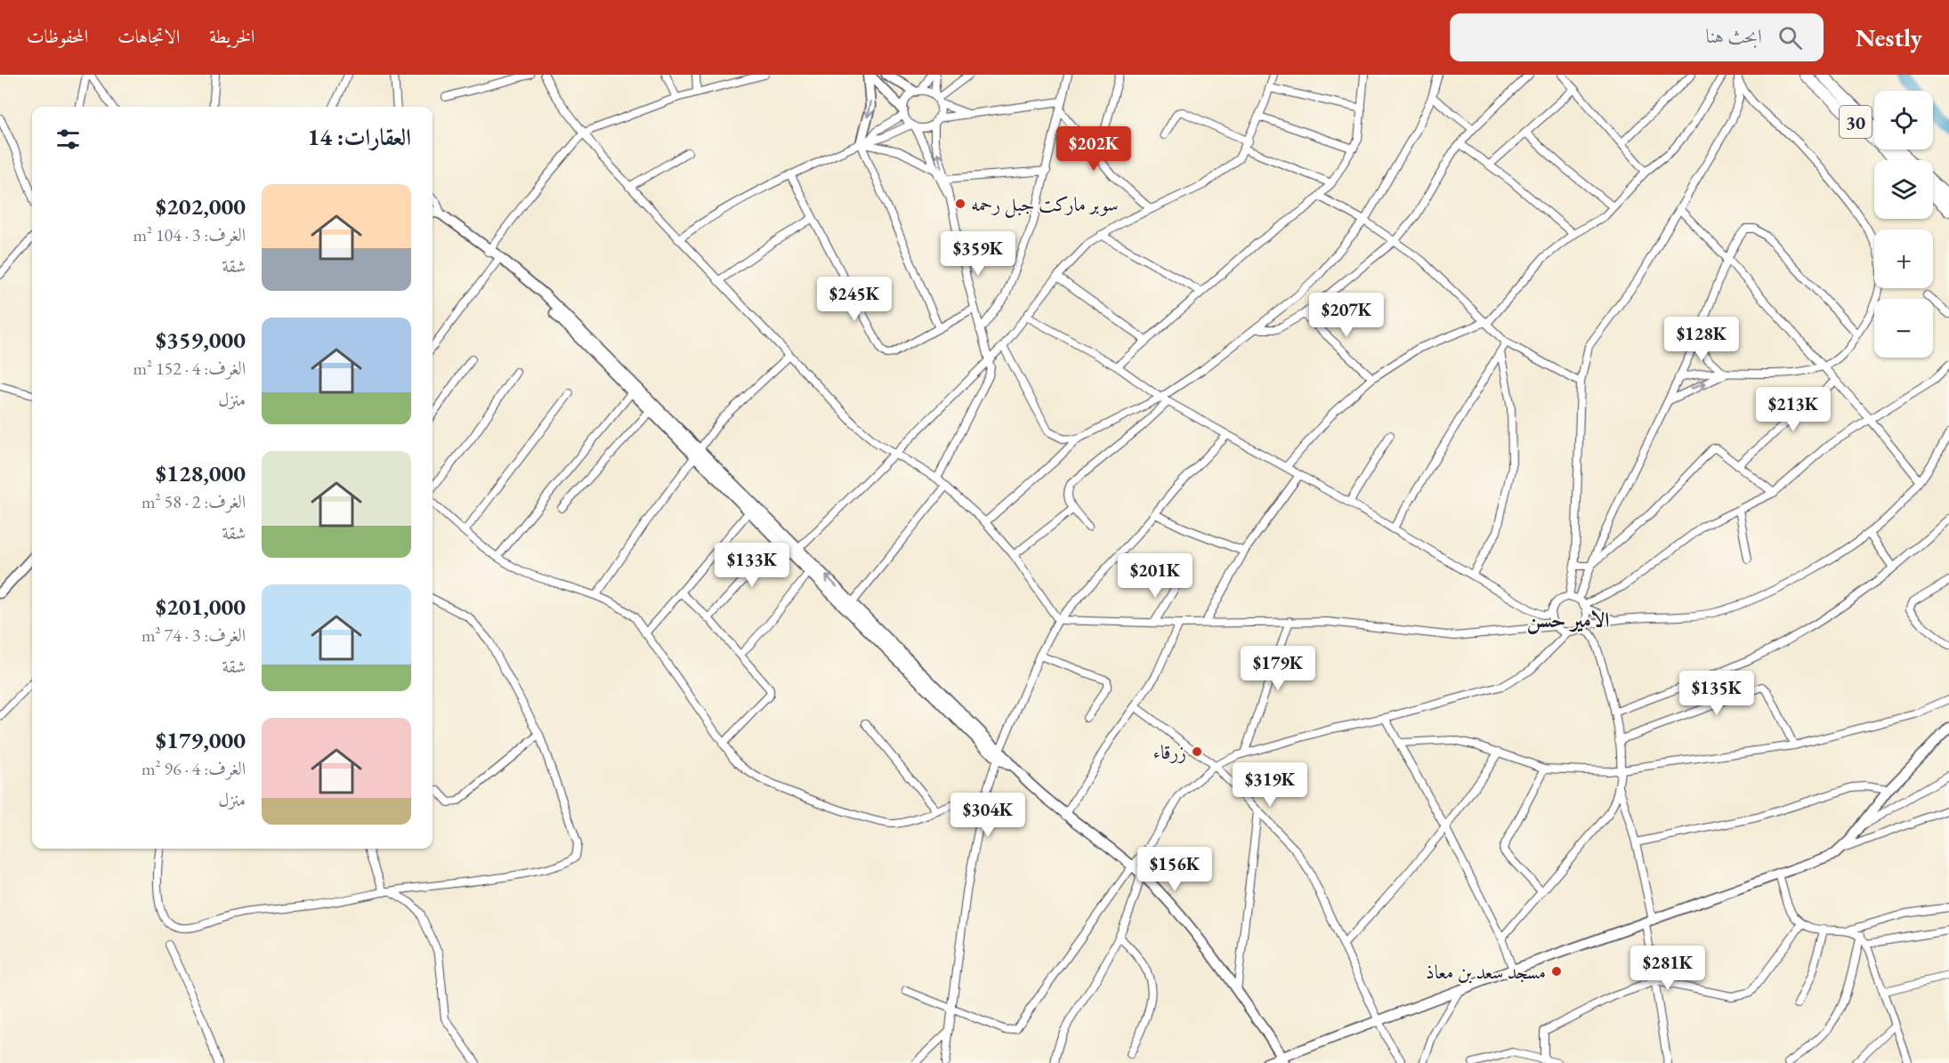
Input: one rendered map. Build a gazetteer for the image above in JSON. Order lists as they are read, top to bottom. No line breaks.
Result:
{"streets":{"main road":["30"]},"districts":["الامير حسن"],"places":["سوبر ماركت جبل رحمه","زرقاء","مسجد سعد بن معاذ"],"page":{"header":"Nestly","search":"ابحث هنا","nav":["الخريطة","الاتجاهات","المحفوظات"],"map_buttons":["+","−"],"heading":"العقارات: 14","price":["$202K","$359K","$245K","$207K","$128K","$213K","$133K","$201K","$179K","$135K","$319K","$304K","$156K","$281K"],"list":[{"name":"$202,000","note":"الغرف: 3 · 104 m² · شقة"},{"name":"$359,000","note":"الغرف: 4 · 152 m² · منزل"},{"name":"$128,000","note":"الغرف: 2 · 58 m² · شقة"},{"name":"$201,000","note":"الغرف: 3 · 74 m² · شقة"},{"name":"$179,000","note":"الغرف: 4 · 96 m² · منزل"}]}}
